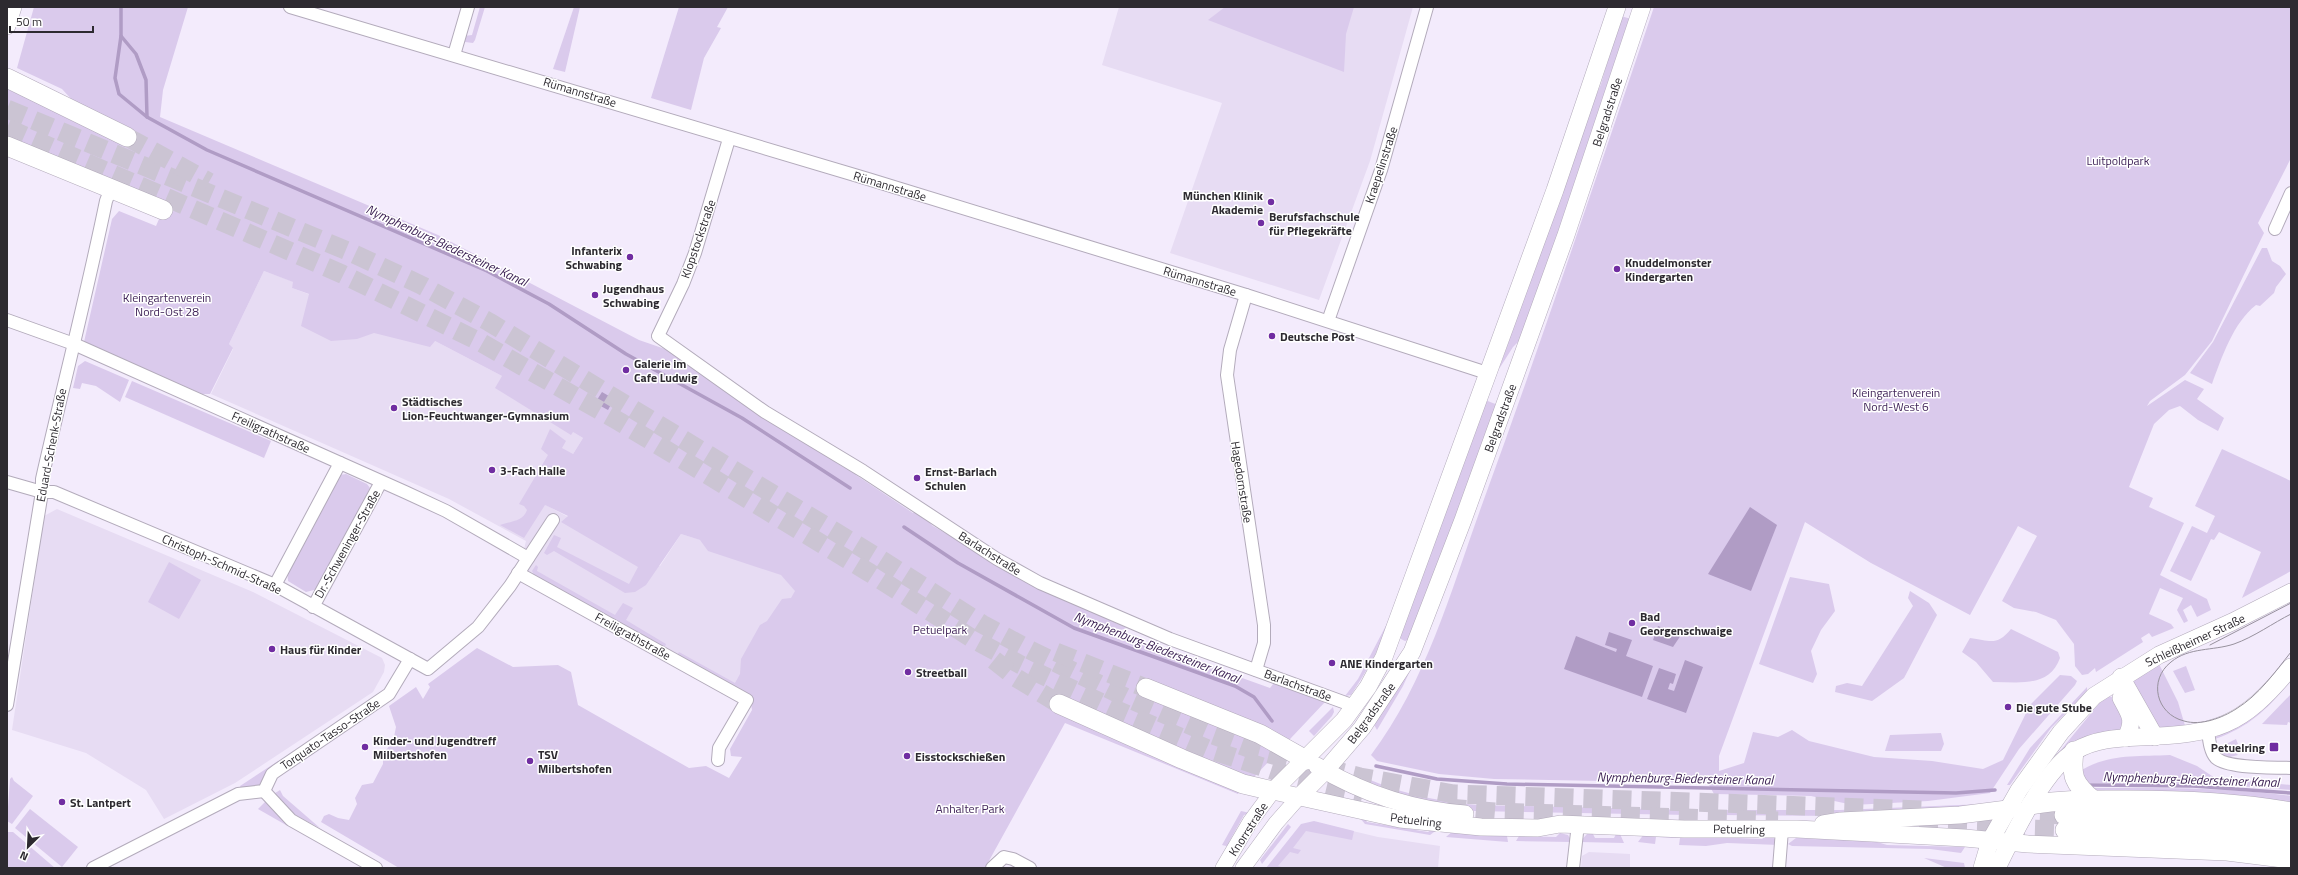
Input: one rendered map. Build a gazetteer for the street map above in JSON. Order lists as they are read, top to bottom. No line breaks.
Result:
{"streets":{"main road":["Belgradstraße","Schleißheimer Straße","Petuelring"],"street":["Rümannstraße","Kraepelinstraße","Klopstockstraße","Freiligrathstraße","Eduard-Schenk-Straße","Hagedornstraße","Dr.-Schweninger-Straße","Barlachstraße","Christoph-Schmid-Straße","Torquato-Tasso-Straße","Knorrstraße"]},"crossings":[["Rümannstraße","Belgradstraße"],["Rümannstraße","Kraepelinstraße"],["Rümannstraße","Klopstockstraße"],["Rümannstraße","Hagedornstraße"],["Belgradstraße","Barlachstraße"],["Belgradstraße","Petuelring"],["Belgradstraße","Knorrstraße"],["Klopstockstraße","Barlachstraße"],["Freiligrathstraße","Eduard-Schenk-Straße"],["Freiligrathstraße","Dr.-Schweninger-Straße"],["Freiligrathstraße","Christoph-Schmid-Straße"],["Eduard-Schenk-Straße","Christoph-Schmid-Straße"],["Hagedornstraße","Barlachstraße"],["Dr.-Schweninger-Straße","Christoph-Schmid-Straße"],["Christoph-Schmid-Straße","Torquato-Tasso-Straße"],["Schleißheimer Straße","Petuelring"],["Petuelring","Knorrstraße"]],"water":["Nymphenburg-Biedersteiner Kanal"],"parks":["Luitpoldpark","Kleingartenverein Nord-Ost 28","Kleingartenverein Nord-West 6","Petuelpark","Anhalter Park"],"places":{"other":["München Klinik Akademie","Berufsfachschule für Pflegekräfte","Infanterix Schwabing","Knuddelmonster Kindergarten","Jugendhaus Schwabing","Deutsche Post","Galerie im Cafe Ludwig","Städtisches Lion-Feuchtwanger-Gymnasium","3-Fach Halle","Ernst-Barlach Schulen","Bad Georgenschwaige","Haus für Kinder","ANE Kindergarten","Streetball","Die gute Stube","Kinder- und Jugendtreff Milbertshofen","Eisstockschießen","TSV Milbertshofen","St. Lantpert"],"transit":["Petuelring"]},"scale_bar":"50 m","north":"bottom left"}
